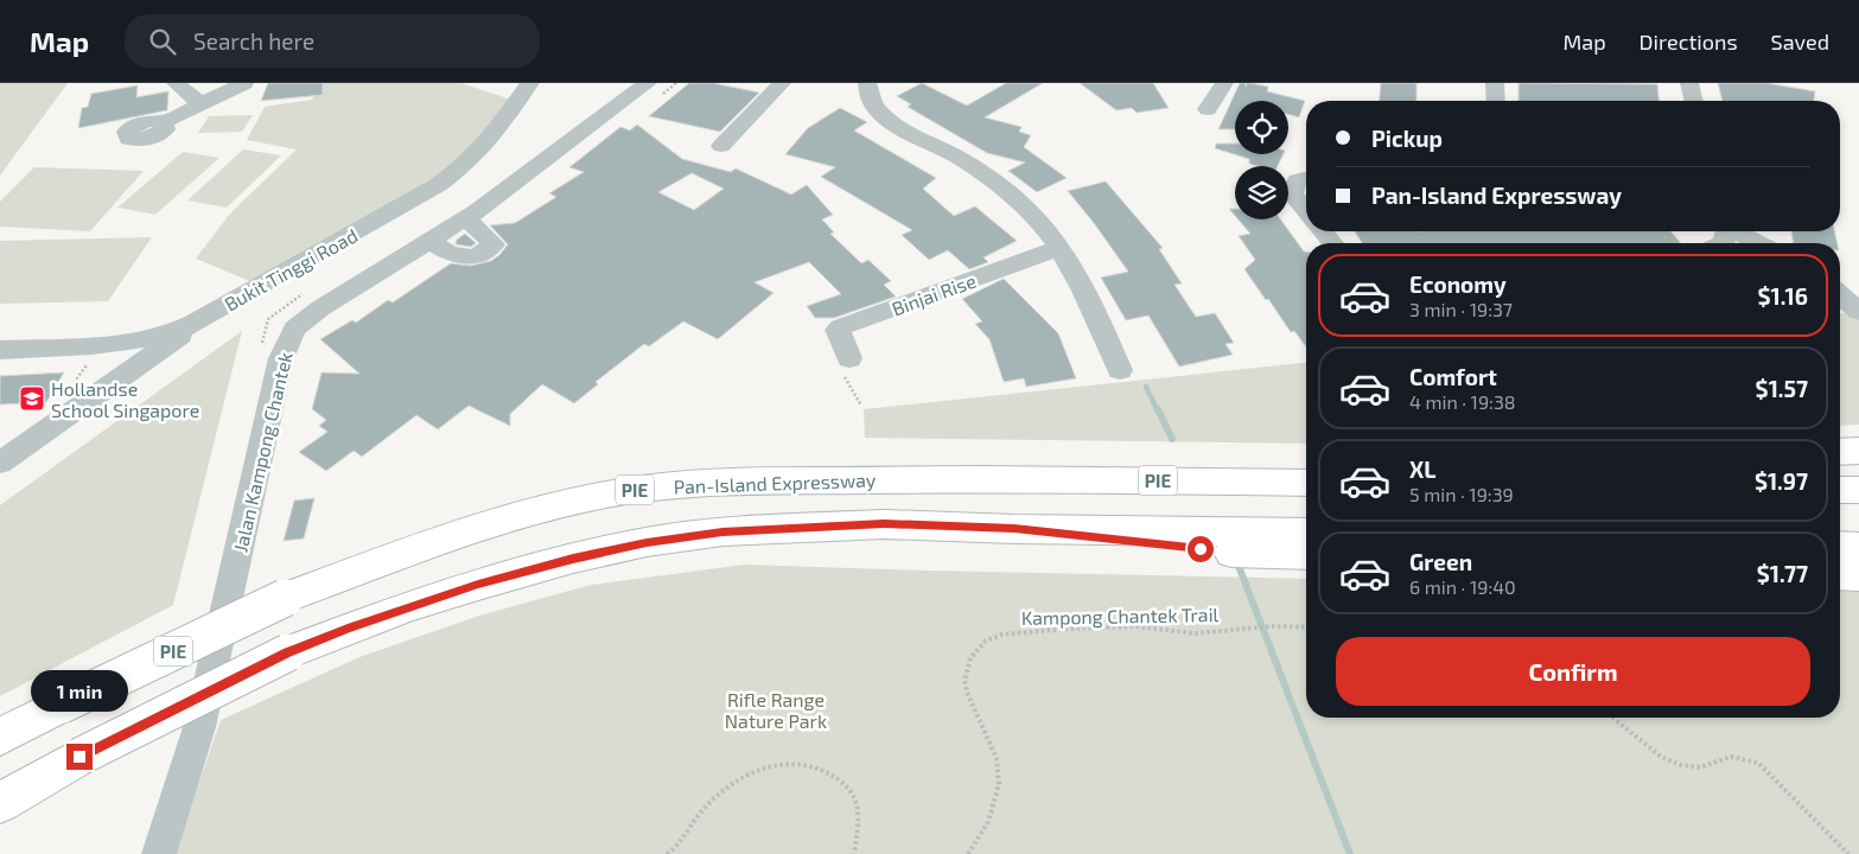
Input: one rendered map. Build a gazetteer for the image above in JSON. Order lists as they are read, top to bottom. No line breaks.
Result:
{"streets":{"highway":["PIE","Pan-Island Expressway"],"street":["Bukit Tinggi Road","Binjai Rise","Jalan Kampong Chantek"],"path":["Kampong Chantek Trail"]},"parks":["Rifle Range Nature Park"],"places":{"school or university":["Hollandse School Singapore"]},"page":{"header":"Map","search":"Search here","nav":["Map","Directions","Saved"],"banner":["Pickup","Pan-Island Expressway"],"list":[{"name":"Economy","note":"3 min · 19:37","value":"$1.16"},{"name":"Comfort","note":"4 min · 19:38","value":"$1.57"},{"name":"XL","note":"5 min · 19:39","value":"$1.97"},{"name":"Green","note":"6 min · 19:40","value":"$1.77"}],"buttons":"Confirm","bubble":"1 min"}}
